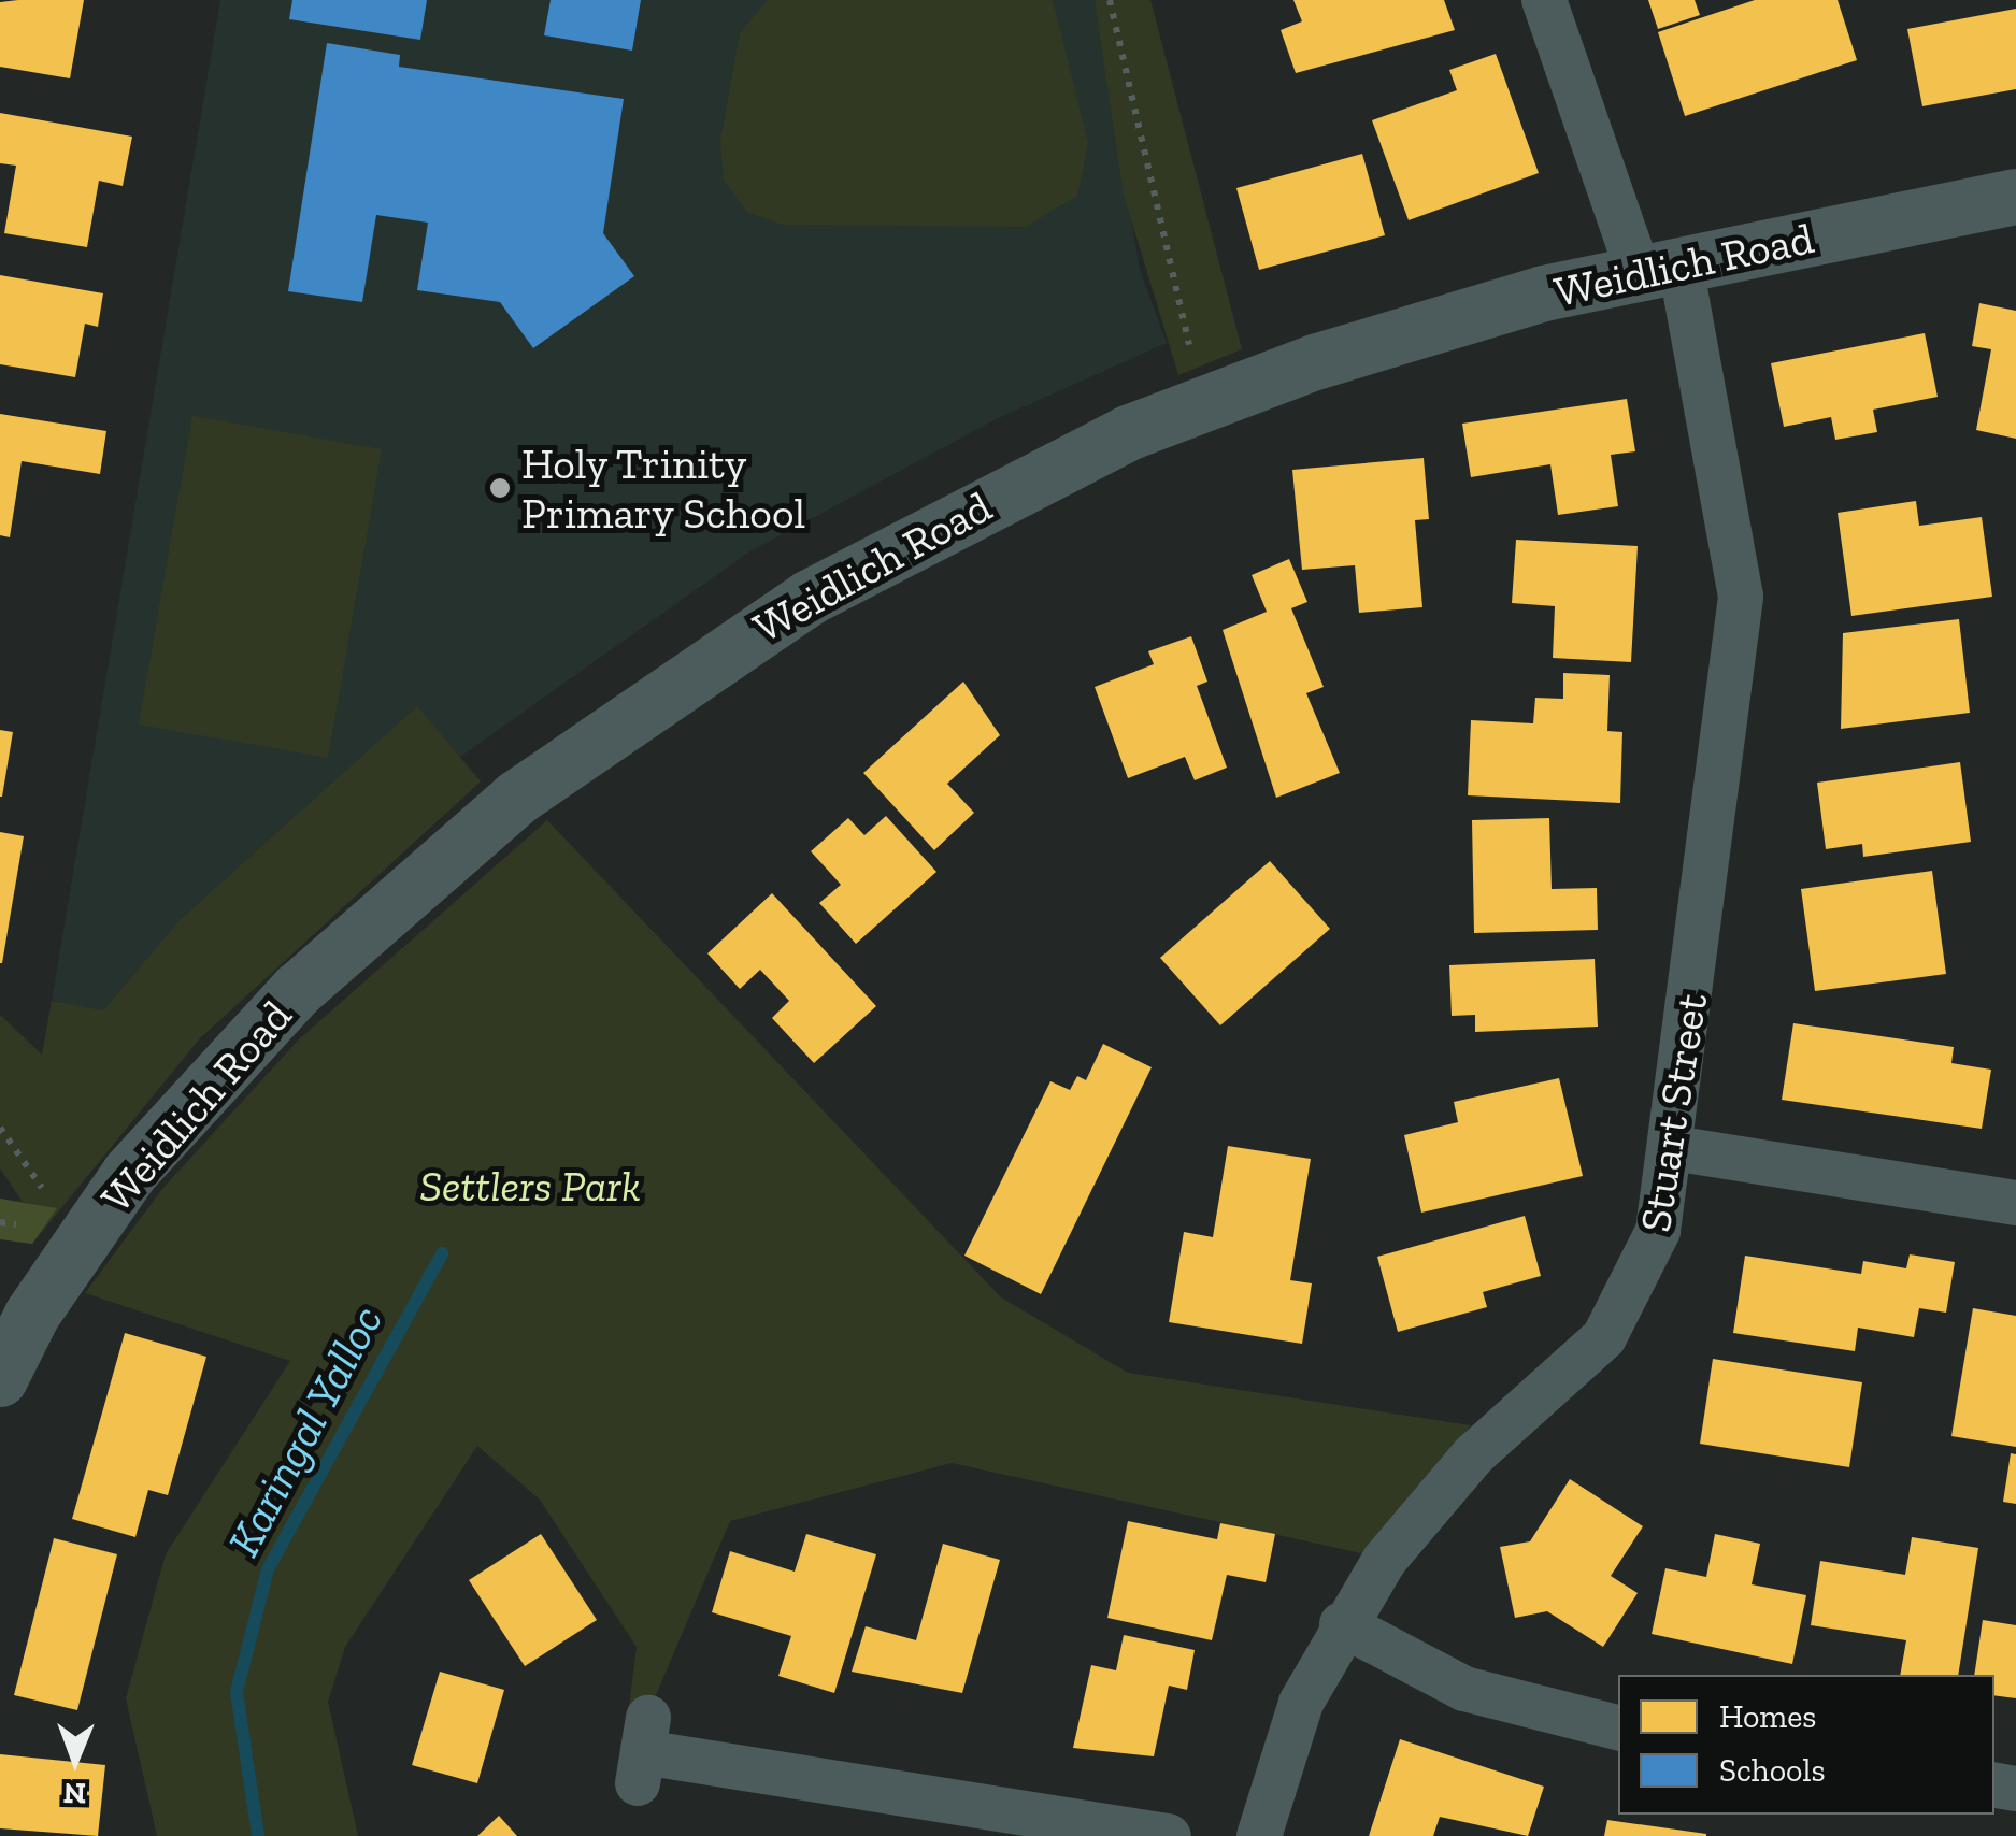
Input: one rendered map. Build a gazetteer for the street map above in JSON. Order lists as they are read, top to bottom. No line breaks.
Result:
{"streets":{"street":["Weidlich Road","Stuart Street"]},"crossings":[["Weidlich Road","Stuart Street"]],"water":["Karingal Yalloc"],"parks":["Settlers Park"],"places":["Holy Trinity Primary School"],"legend":["Homes","Schools"],"north":"bottom"}
